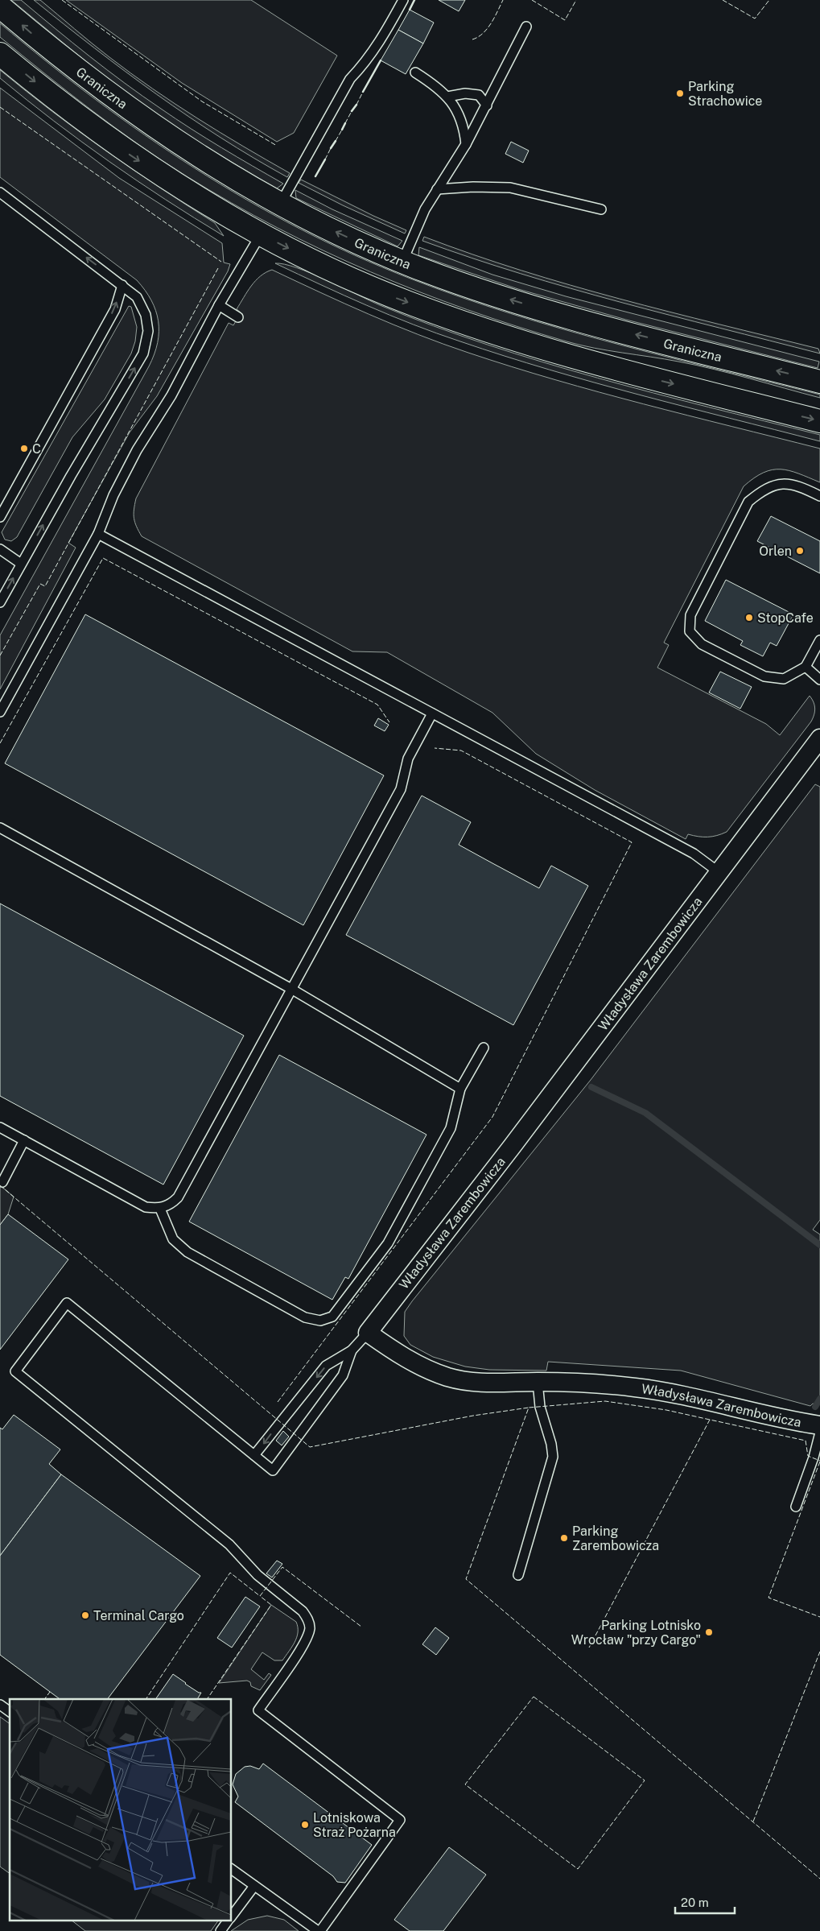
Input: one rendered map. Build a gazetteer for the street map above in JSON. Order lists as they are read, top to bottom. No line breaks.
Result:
{"streets":{"main road":["Graniczna"],"street":["Władysława Zarembowicza"]},"places":["Parking Strachowice","C","Orlen","StopCafe","Parking Zarembowicza","Terminal Cargo","Parking Lotnisko Wrocław \"przy Cargo\"","Lotniskowa Straż Pożarna"],"scale_bar":"20 m"}
